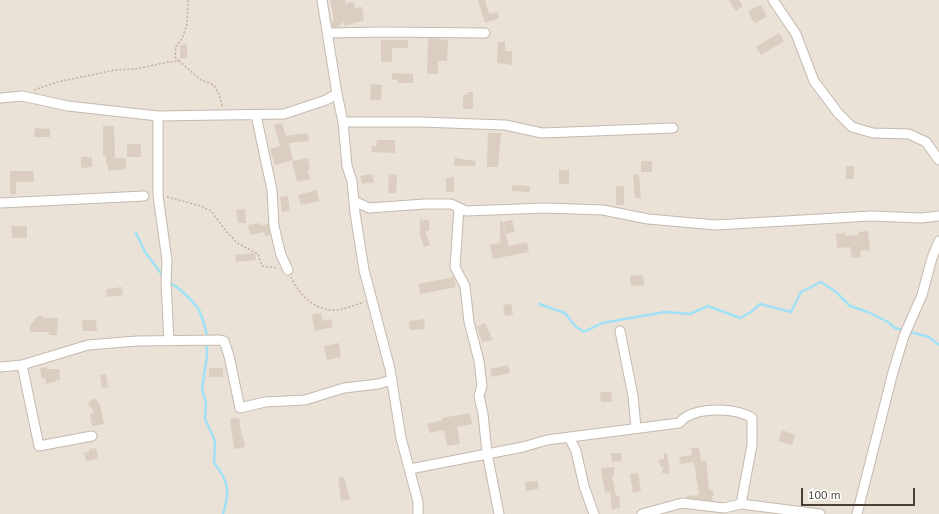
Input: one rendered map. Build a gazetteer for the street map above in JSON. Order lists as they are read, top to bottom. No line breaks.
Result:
{"scale_bar":"100 m"}
